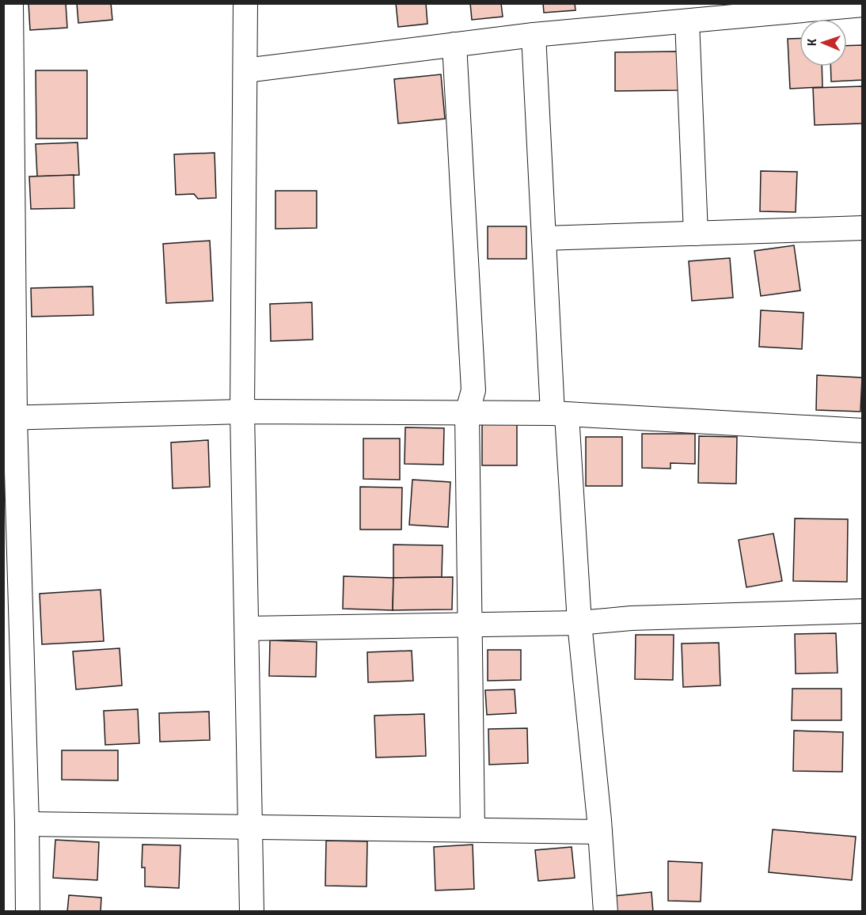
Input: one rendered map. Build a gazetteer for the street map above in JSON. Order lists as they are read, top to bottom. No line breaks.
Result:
{"north":"left"}
